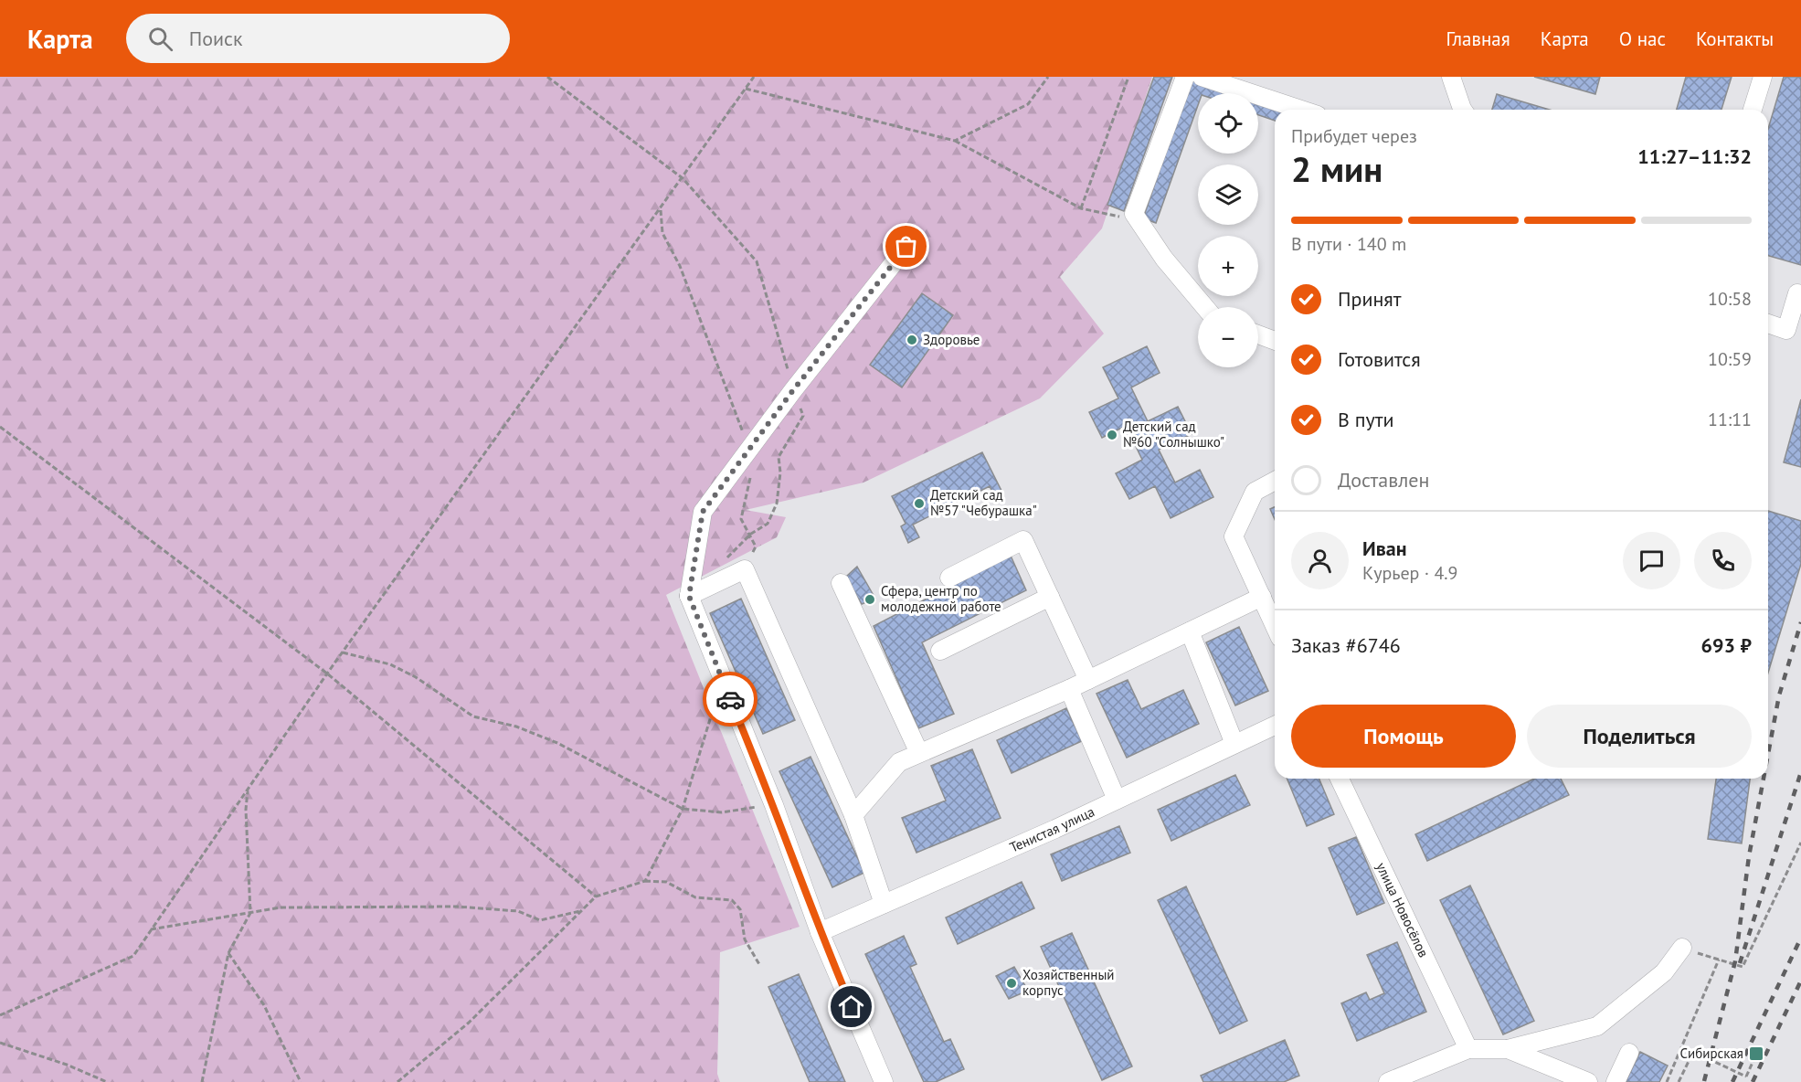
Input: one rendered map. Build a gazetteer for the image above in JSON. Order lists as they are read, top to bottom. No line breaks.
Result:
{"streets":{"street":["Тенистая улица","улица Новосёлов"]},"places":{"other":["Здоровье","Детский сад №60 \"Солнышко\"","Детский сад №57 \"Чебурашка\"","Сфера, центр по молодежной работе","Хозяйственный корпус"],"transit":["Сибирская"]},"page":{"header":"Карта","search":"Поиск","nav":["Главная","Карта","О нас","Контакты"],"map_buttons":["+","−"],"heading":["2 мин","Прибудет через","11:27–11:32"],"panel":["Иван","Курьер · 4.9","Заказ #6746","693 ₽"],"bar":"В пути · 140 m","list":[["Принят","10:58"],["Готовится","10:59"],["В пути","11:11"],"Доставлен"],"buttons":["Помощь","Поделиться"]}}
